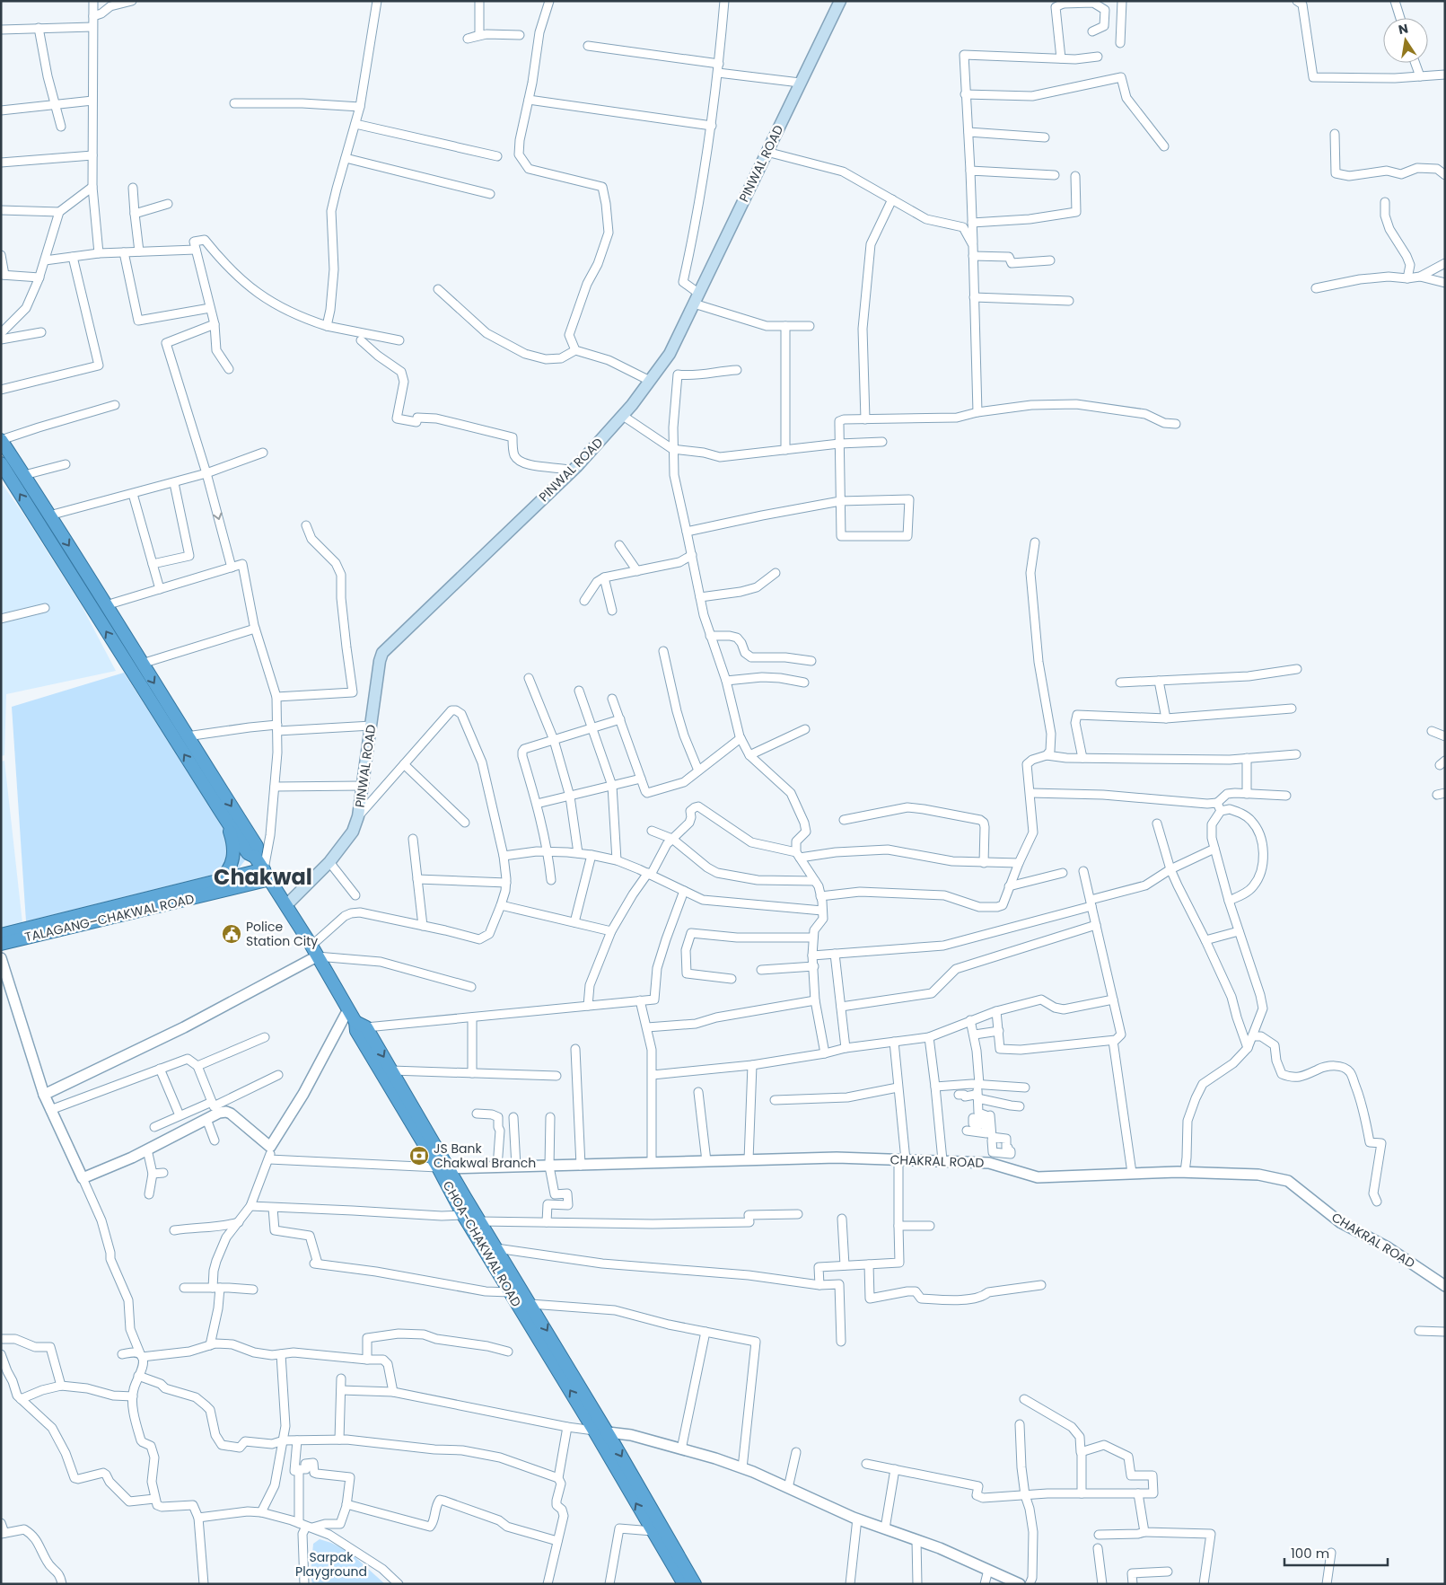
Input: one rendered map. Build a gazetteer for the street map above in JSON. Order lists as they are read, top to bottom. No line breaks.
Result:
{"streets":{"highway":["TALAGANG–CHAKWAL ROAD","CHOA-CHAKWAL ROAD"],"main road":["PINWAL ROAD"],"street":["CHAKRAL ROAD"]},"crossings":[["PINWAL ROAD","CHOA-CHAKWAL ROAD"],["TALAGANG–CHAKWAL ROAD","CHOA-CHAKWAL ROAD"],["CHAKRAL ROAD","CHOA-CHAKWAL ROAD"]],"districts":["Chakwal"],"parks":["Sarpak Playground"],"places":{"public building":["Police Station City"],"bank":["JS Bank Chakwal Branch"]},"scale_bar":"100 m","north":"top"}
